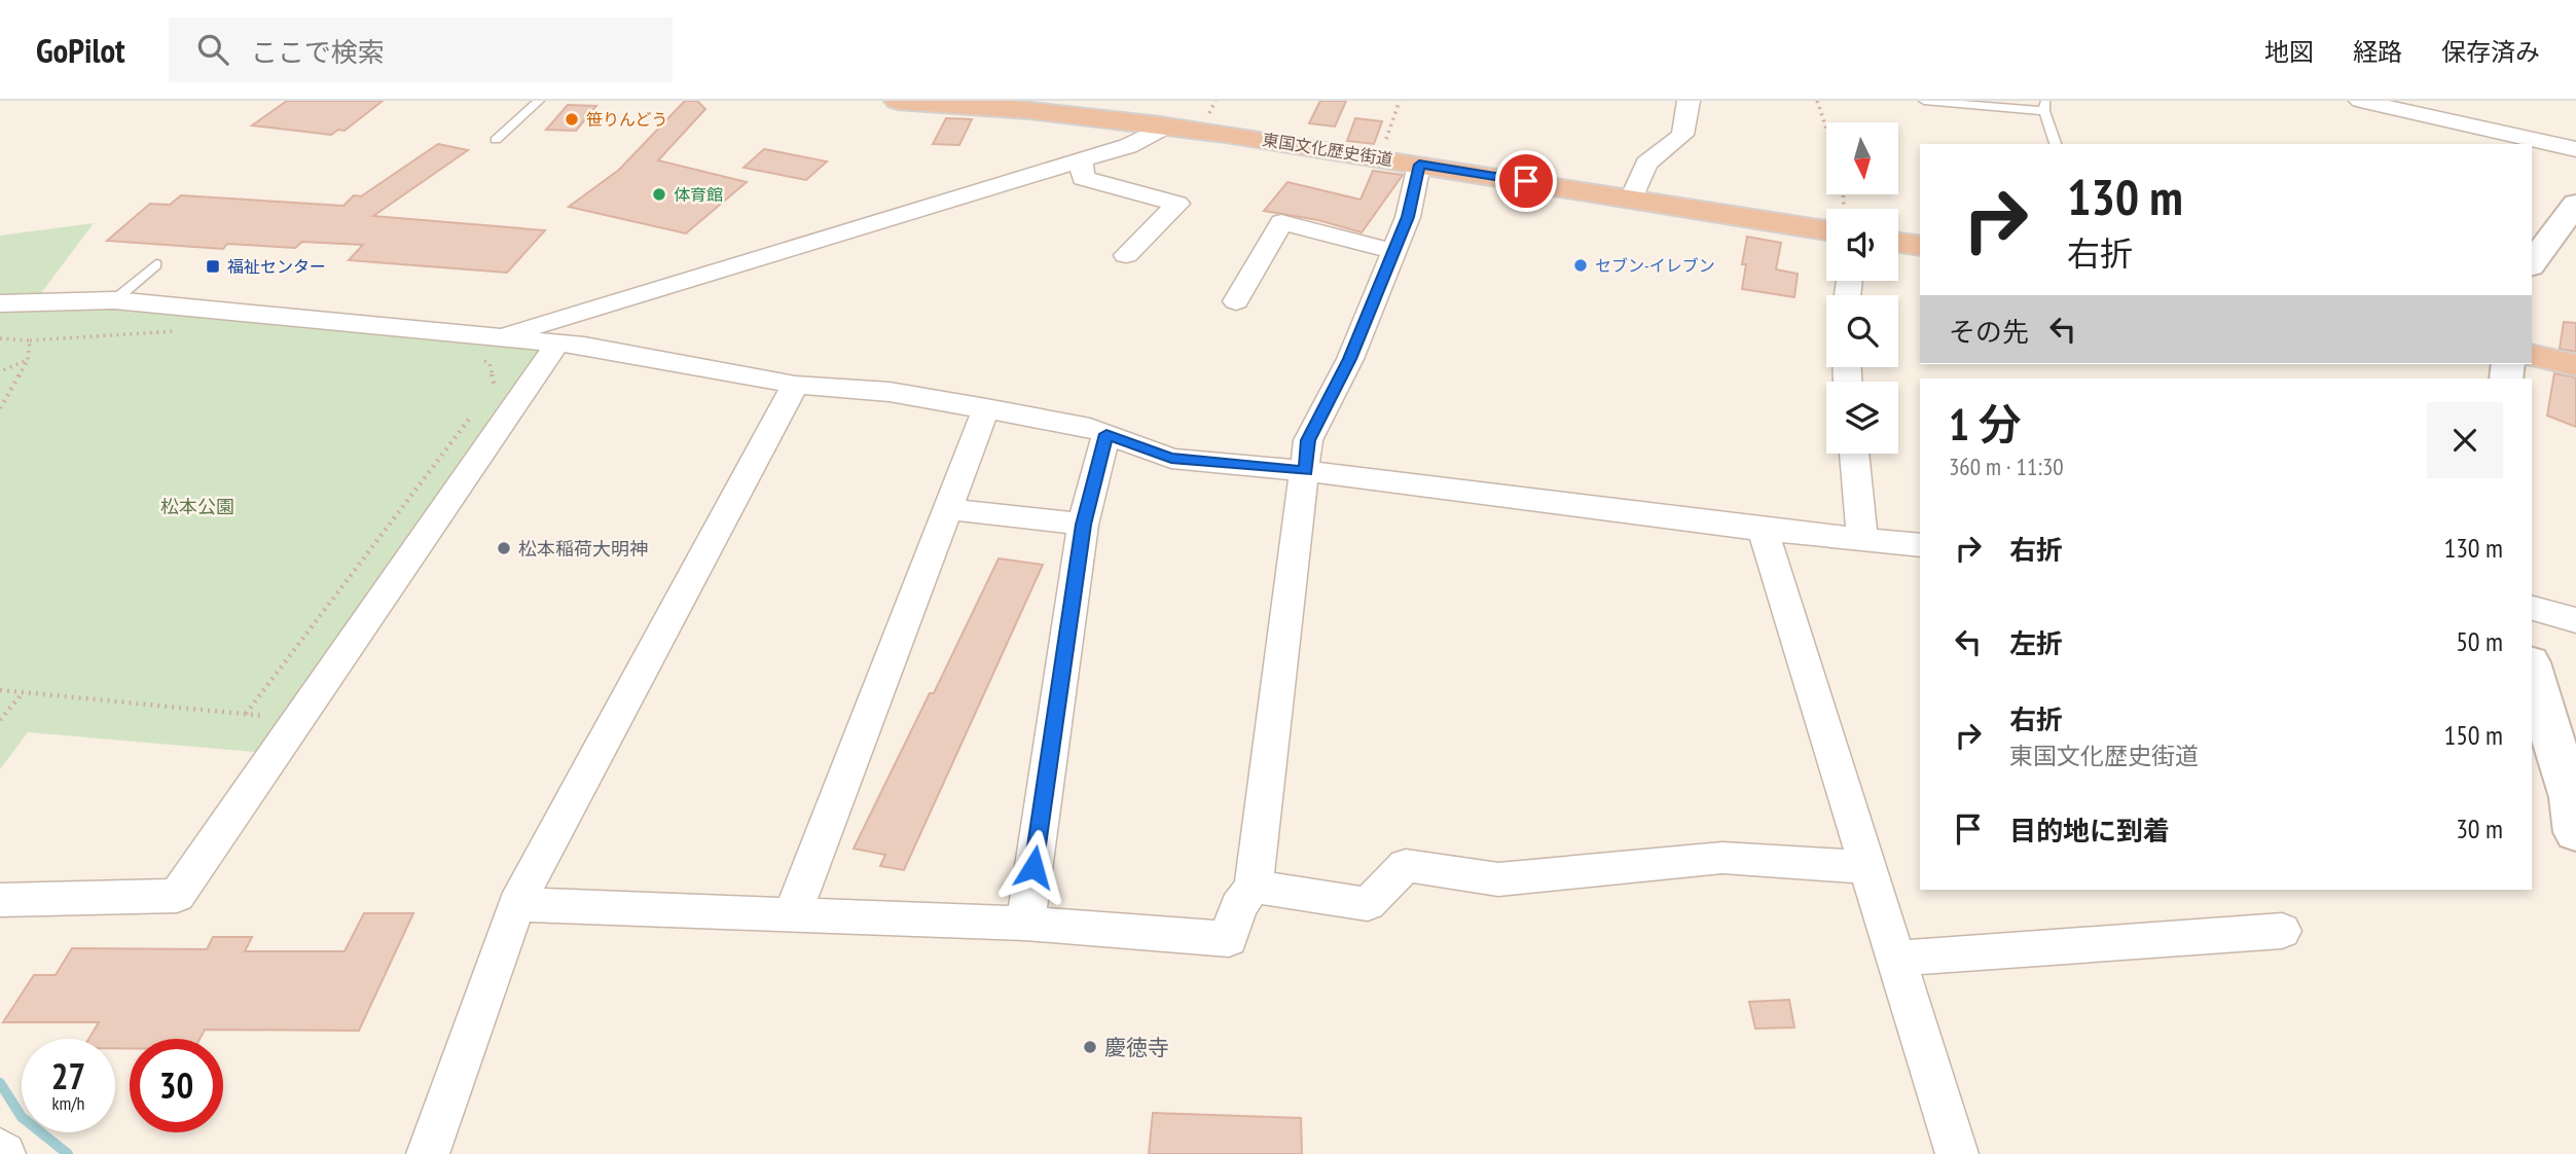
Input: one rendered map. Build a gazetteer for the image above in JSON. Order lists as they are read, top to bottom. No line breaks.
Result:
{"streets":{"highway":["東国文化歴史街道"]},"parks":["松本公園"],"places":{"other":["笹りんどう","体育館","セブン-イレブン","松本稲荷大明神","慶徳寺"],"transit":["福祉センター"]},"north":"bottom","page":{"header":"GoPilot","search":"ここで検索","nav":["地図","経路","保存済み"],"turn":["130 m","右折"],"then":"その先","heading":["1 分","360 m · 11:30"],"list":[{"name":"右折","value":"130 m"},{"name":"左折","value":"50 m"},{"name":"右折","note":"東国文化歴史街道","value":"150 m"},{"name":"目的地に到着","value":"30 m"}],"speed":"27 km/h","limit":"30"}}
